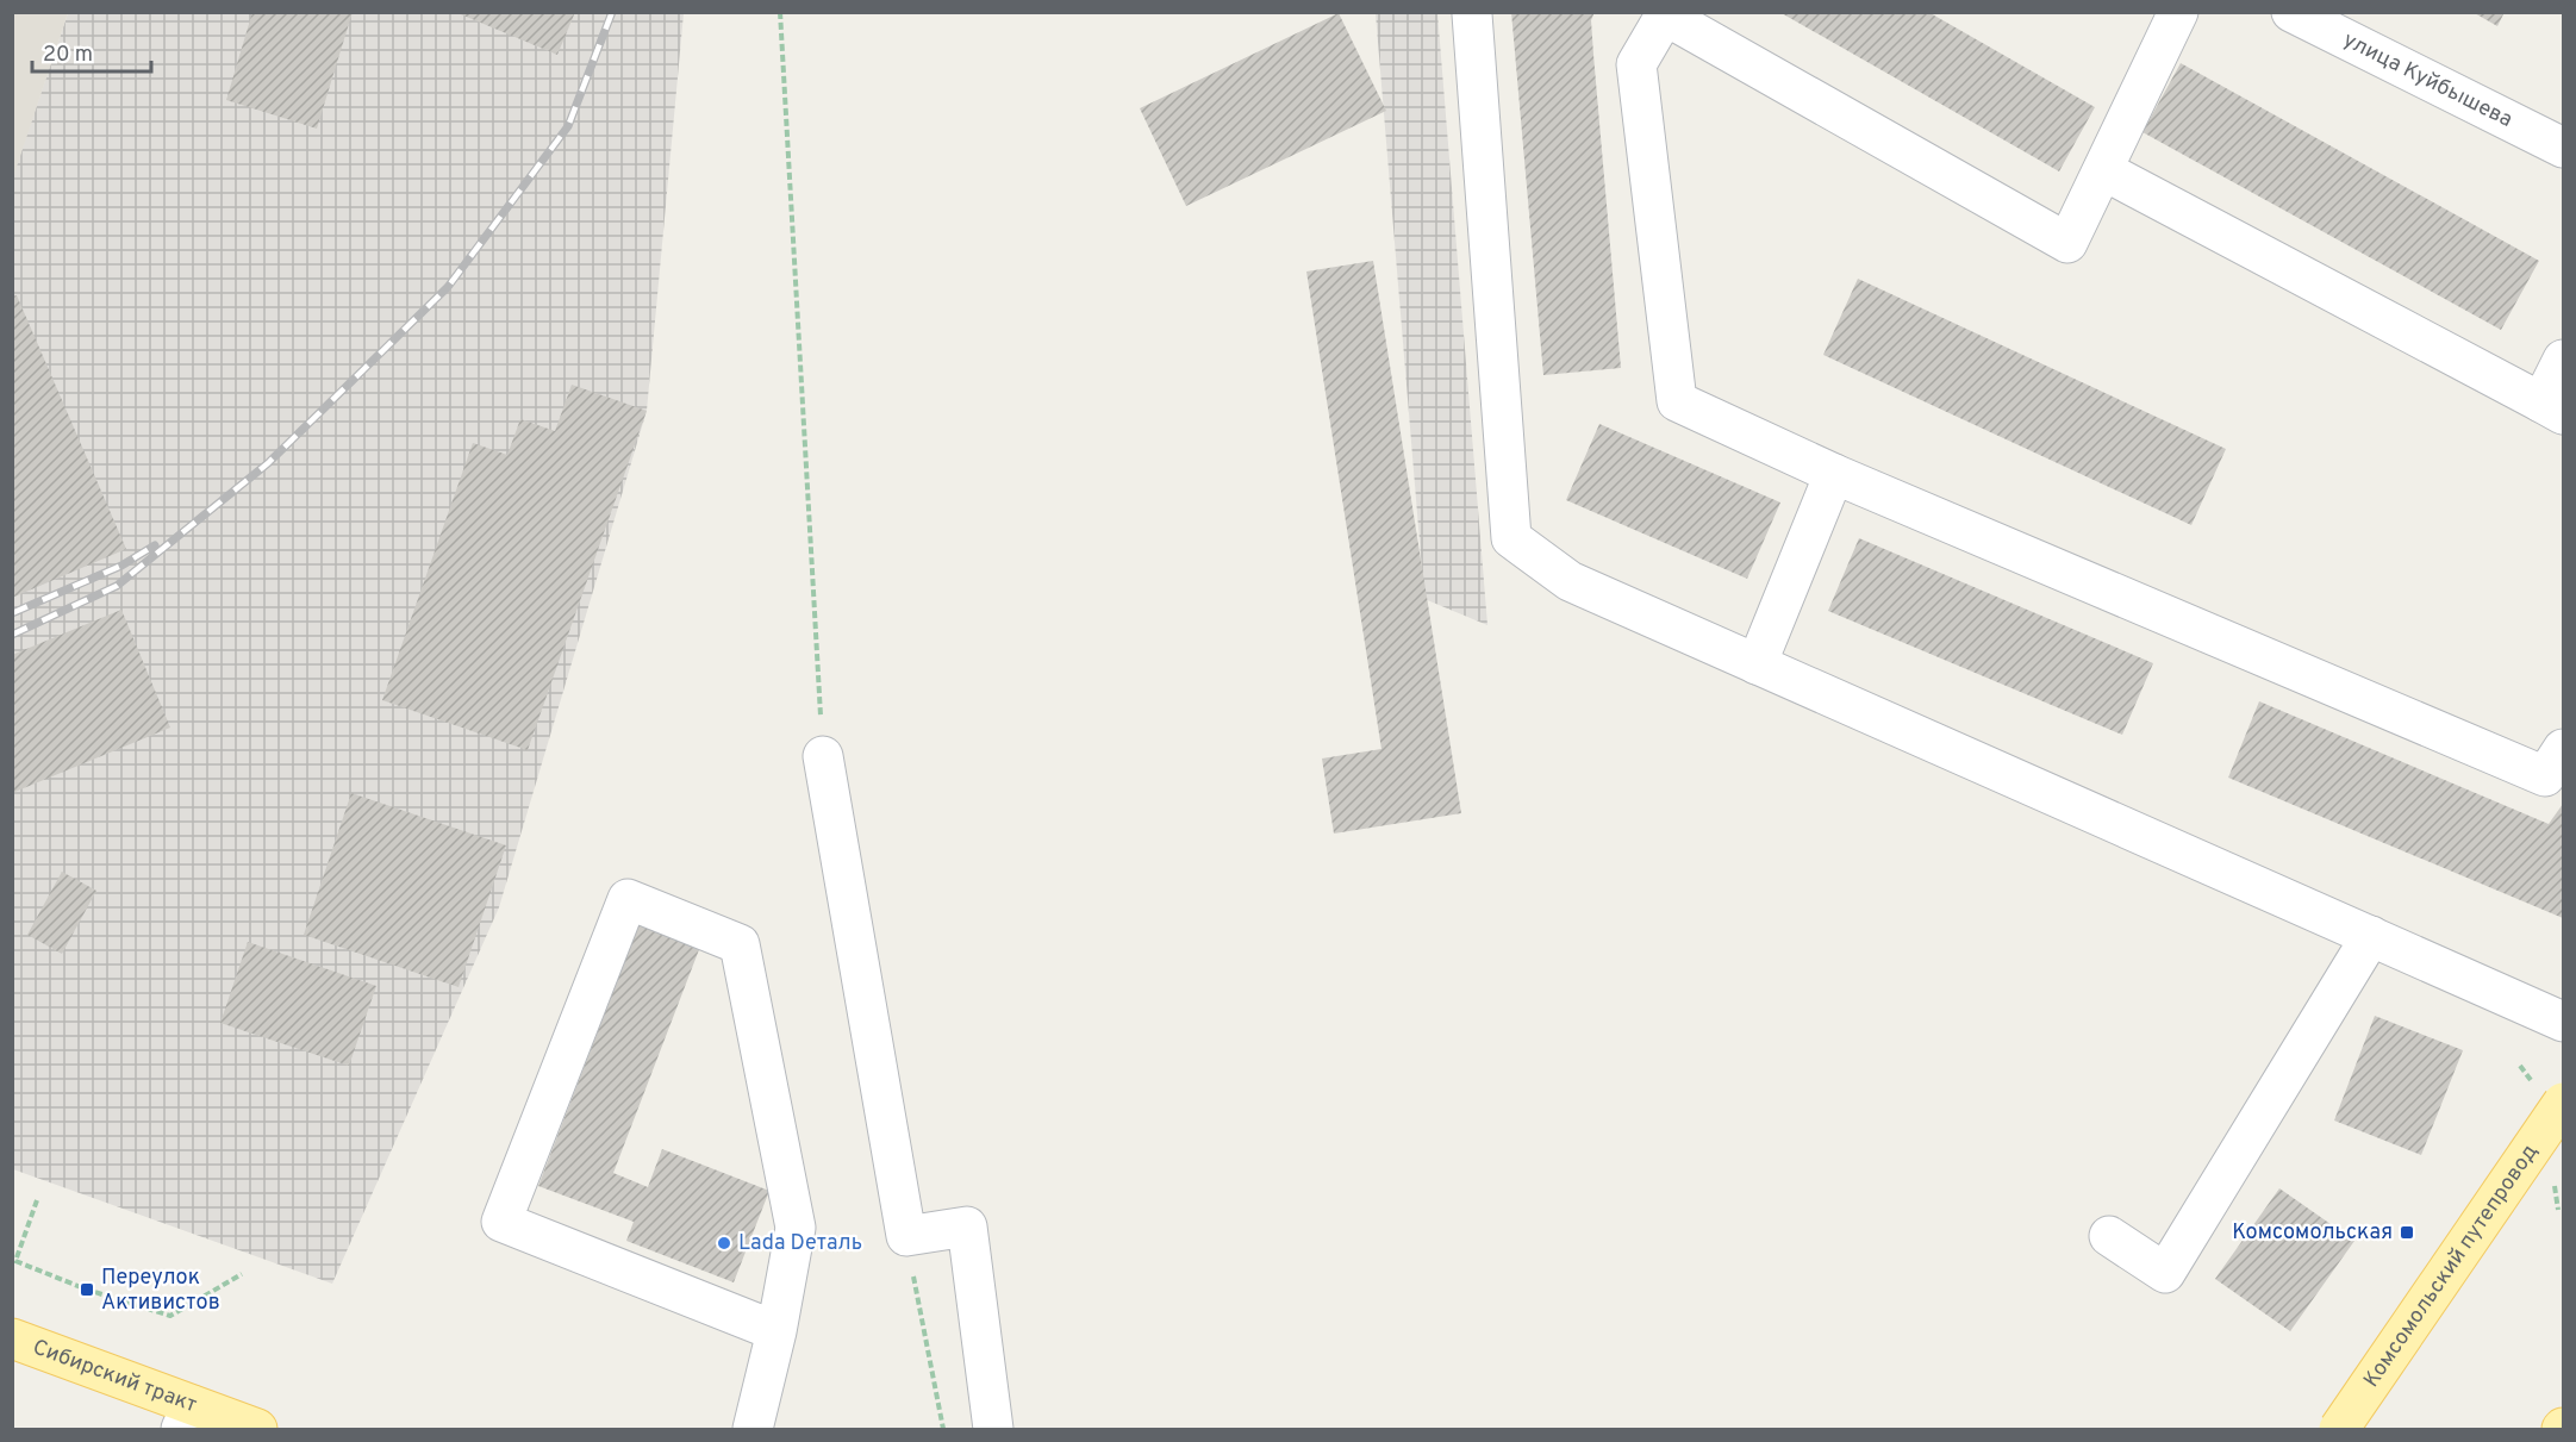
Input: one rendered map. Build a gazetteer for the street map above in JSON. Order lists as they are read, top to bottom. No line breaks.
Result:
{"streets":{"main road":["Комсомольский путепровод","Сибирский тракт"],"street":["улица Куйбышева"]},"places":{"transit":["Комсомольская","Переулок Активистов"],"other":["Lada Dеталь"]},"scale_bar":"20 m"}
